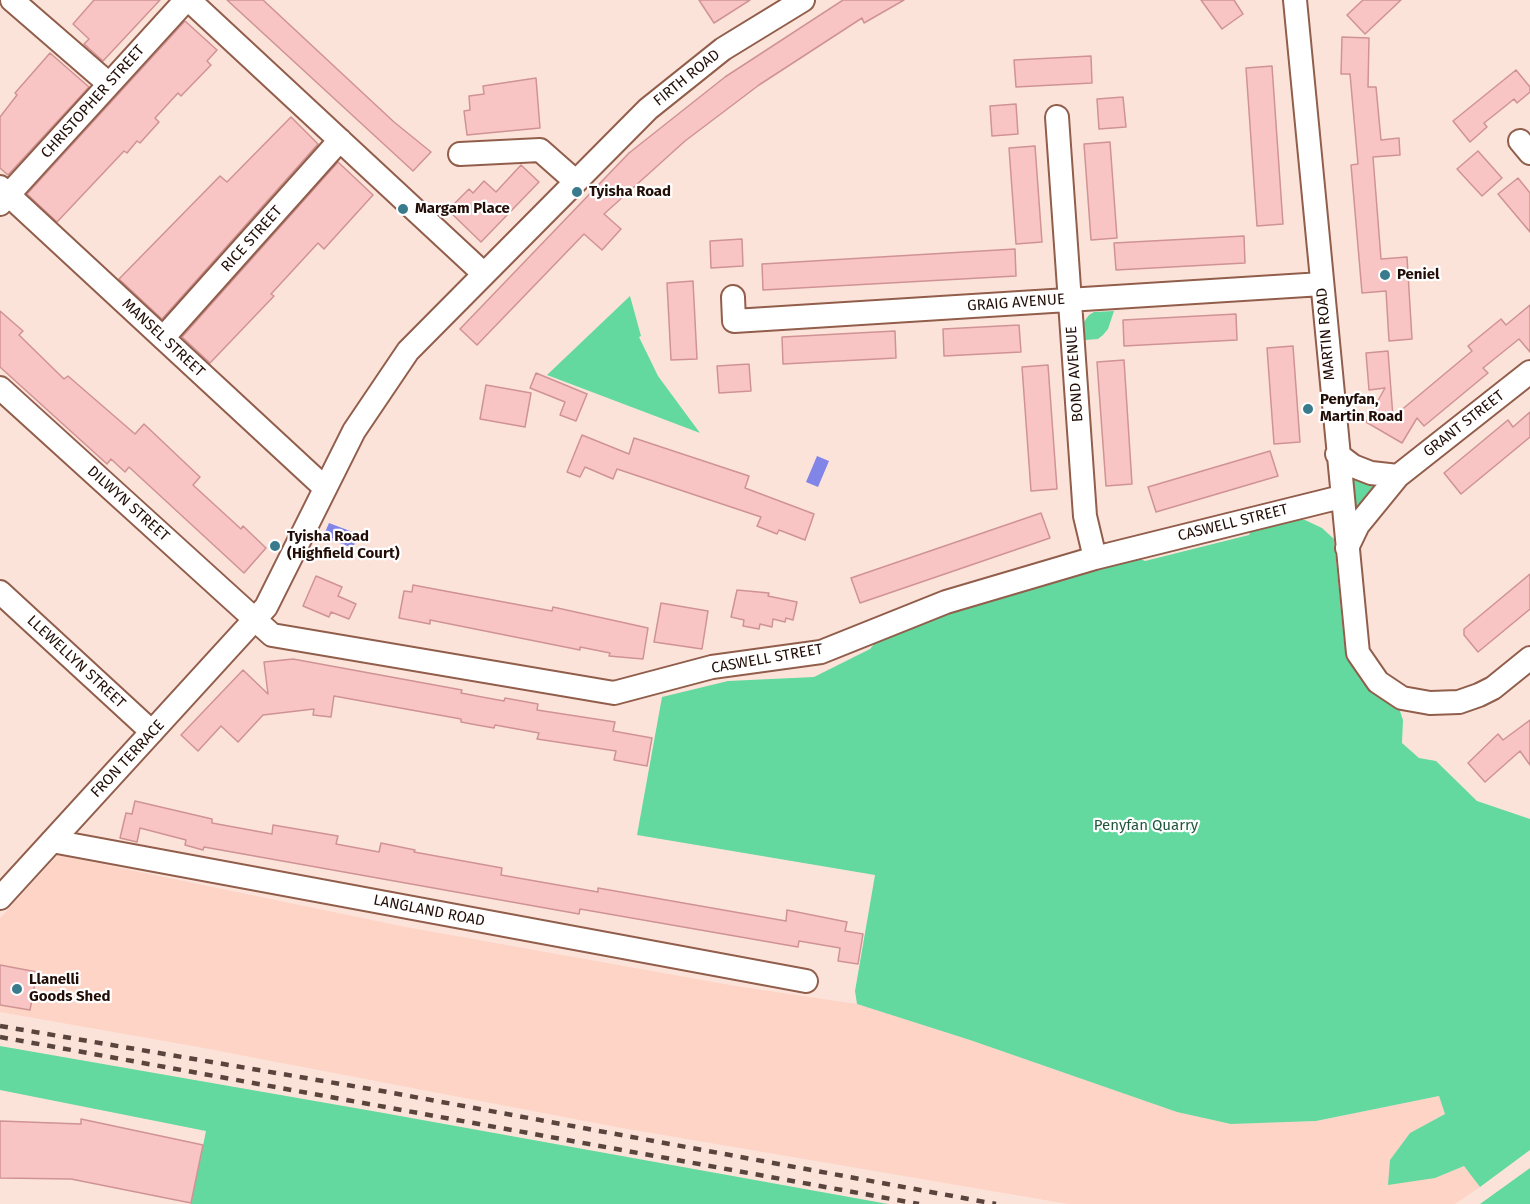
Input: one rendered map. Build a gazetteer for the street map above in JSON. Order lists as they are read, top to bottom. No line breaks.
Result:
{"streets":{"street":["FIRTH ROAD","CHRISTOPHER STREET","RICE STREET","GRAIG AVENUE","MARTIN ROAD","MANSEL STREET","BOND AVENUE","GRANT STREET","DILWYN STREET","CASWELL STREET","LLEWELLYN STREET","FRON TERRACE","LANGLAND ROAD"]},"crossings":[["CHRISTOPHER STREET","MANSEL STREET"],["RICE STREET","MANSEL STREET"],["GRAIG AVENUE","MARTIN ROAD"],["GRAIG AVENUE","BOND AVENUE"],["MARTIN ROAD","GRANT STREET"],["MARTIN ROAD","CASWELL STREET"],["BOND AVENUE","CASWELL STREET"],["DILWYN STREET","CASWELL STREET"],["DILWYN STREET","FRON TERRACE"],["CASWELL STREET","FRON TERRACE"],["LLEWELLYN STREET","FRON TERRACE"],["FRON TERRACE","LANGLAND ROAD"]],"parks":["Penyfan Quarry"],"places":["Tyisha Road","Margam Place","Peniel","Penyfan, Martin Road","Tyisha Road (Highfield Court)","Llanelli Goods Shed"]}
